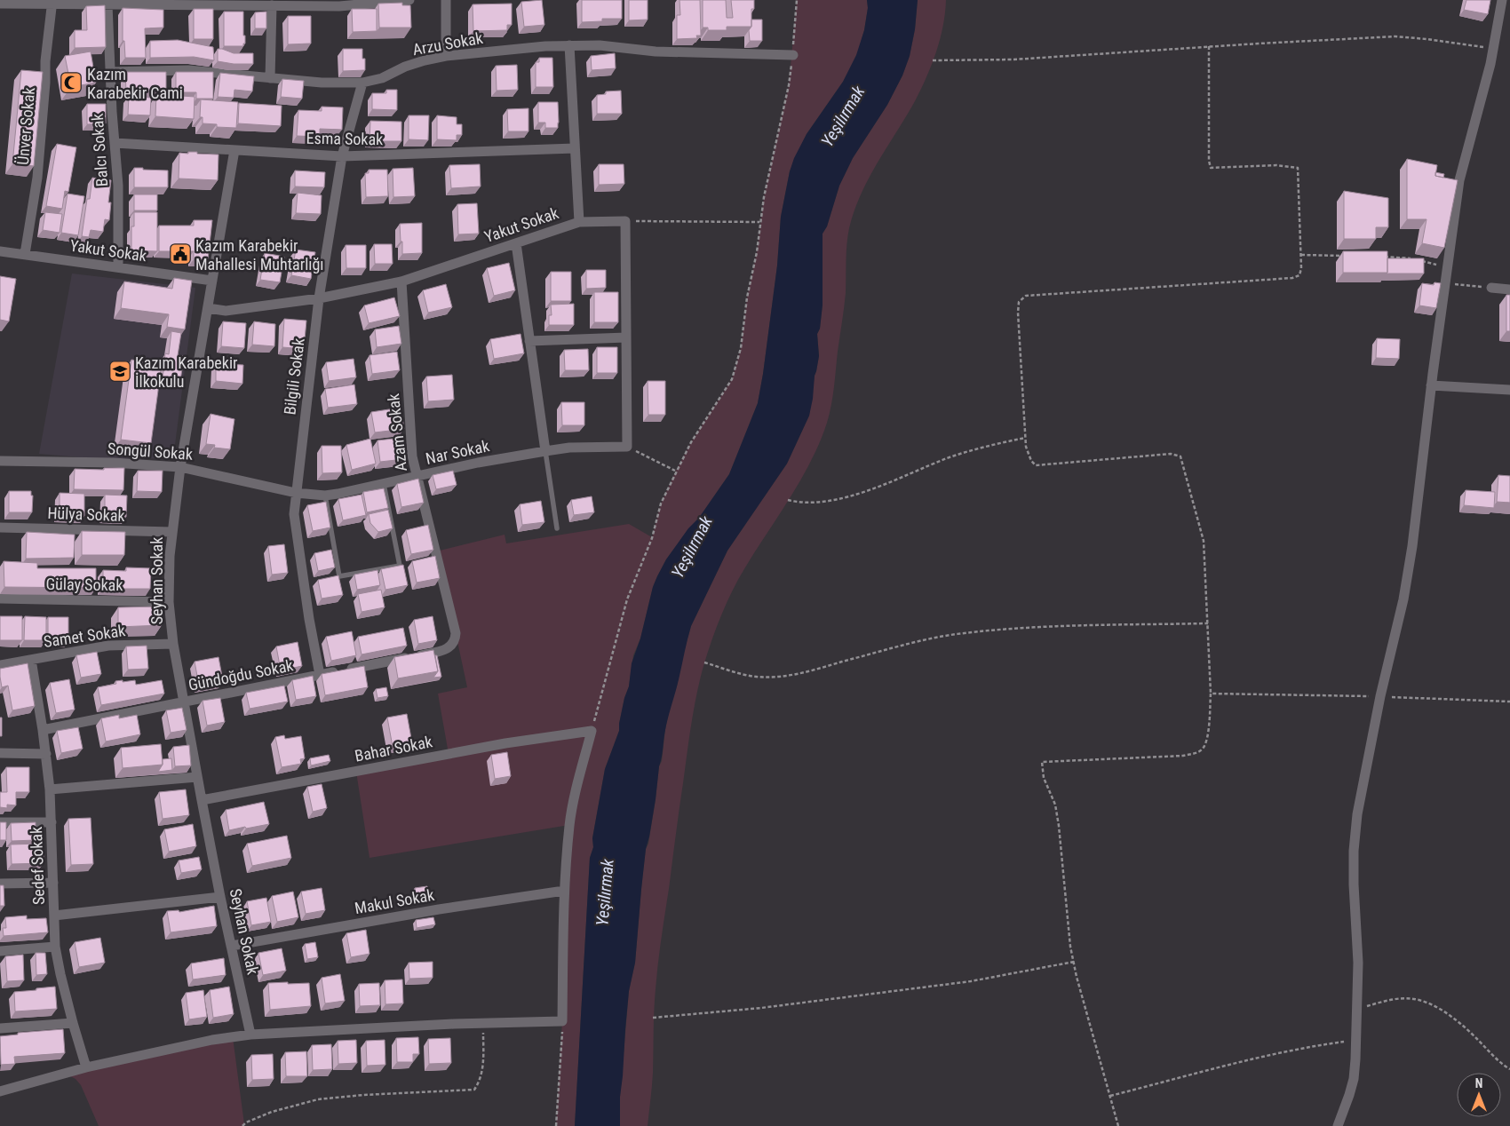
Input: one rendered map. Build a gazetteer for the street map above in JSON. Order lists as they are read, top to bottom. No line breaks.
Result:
{"streets":{"street":["Arzu Sokak","Ünver Sokak","Esma Sokak","Balcı Sokak","Yakut Sokak","Bilgili Sokak","Azam Sokak","Songül Sokak","Nar Sokak","Hülya Sokak","Seyhan Sokak","Gülay Sokak","Samet Sokak","Gündoğdu Sokak","Bahar Sokak","Sedef Sokak","Makul Sokak"]},"crossings":[["Arzu Sokak","Balcı Sokak"],["Arzu Sokak","Bilgili Sokak"],["Ünver Sokak","Yakut Sokak"],["Esma Sokak","Balcı Sokak"],["Esma Sokak","Bilgili Sokak"],["Esma Sokak","Seyhan Sokak"],["Balcı Sokak","Yakut Sokak"],["Yakut Sokak","Bilgili Sokak"],["Yakut Sokak","Azam Sokak"],["Yakut Sokak","Seyhan Sokak"],["Bilgili Sokak","Songül Sokak"],["Bilgili Sokak","Nar Sokak"],["Bilgili Sokak","Gündoğdu Sokak"],["Azam Sokak","Nar Sokak"],["Azam Sokak","Gündoğdu Sokak"],["Songül Sokak","Nar Sokak"],["Songül Sokak","Seyhan Sokak"],["Hülya Sokak","Seyhan Sokak"],["Seyhan Sokak","Gülay Sokak"],["Seyhan Sokak","Samet Sokak"],["Seyhan Sokak","Gündoğdu Sokak"],["Seyhan Sokak","Bahar Sokak"],["Seyhan Sokak","Makul Sokak"],["Samet Sokak","Sedef Sokak"],["Gündoğdu Sokak","Sedef Sokak"]],"water":["Yeşilırmak"],"places":{"mosque":["Kazım Karabekir Cami"],"public building":["Kazım Karabekir Mahallesi Muhtarlığı"],"school or university":["Kazım Karabekir İlkokulu"]},"north":"top"}
